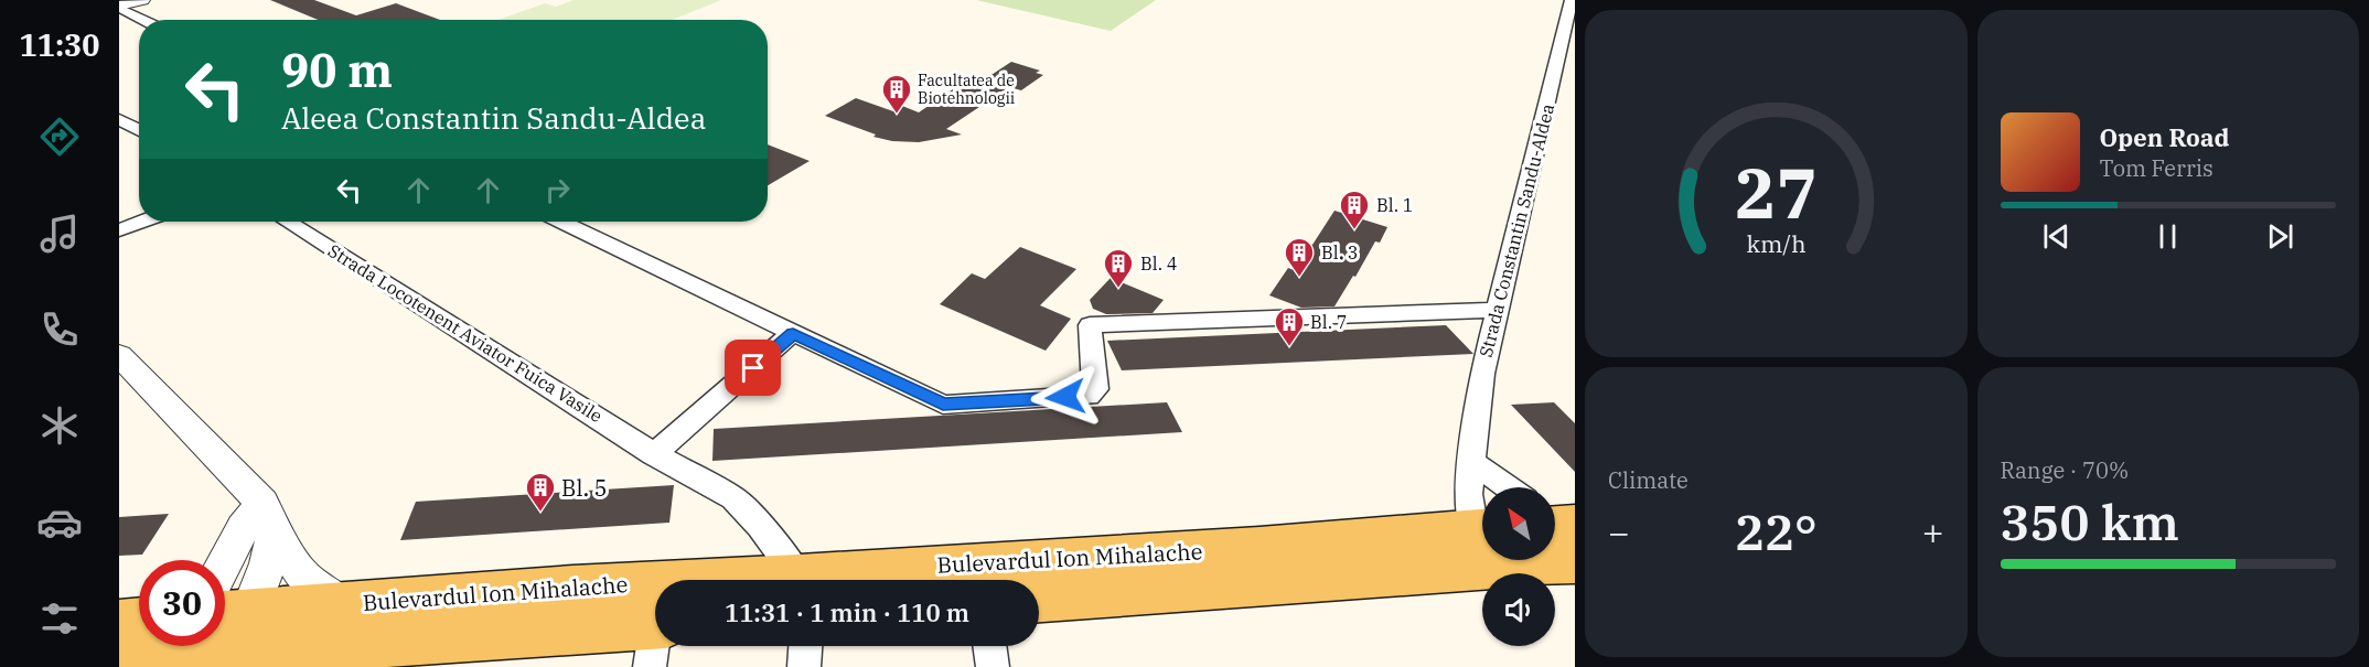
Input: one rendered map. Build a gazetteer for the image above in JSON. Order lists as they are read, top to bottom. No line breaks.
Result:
{"streets":{"main road":["Bulevardul Ion Mihalache"],"street":["Strada Constantin Sandu-Aldea","Strada Locotenent Aviator Fuica Vasile"]},"crossings":[["Strada Locotenent Aviator Fuica Vasile","Bulevardul Ion Mihalache"]],"places":{"building":["Facultatea de Biotehnologii","Bl. 1","Bl. 3","Bl. 4","Bl. 7","Bl. 5"]},"north":"top left","page":{"tabs":"11:30","turn":["90 m","Aleea Constantin Sandu-Aldea"],"song":["Open Road","Tom Ferris"],"tile":["Climate",["Range · 70%","350 km"]],"heat":["−","22°","+"],"limit":"30","trip":"11:31 · 1 min · 110 m","gauge":["27","km/h"]}}
